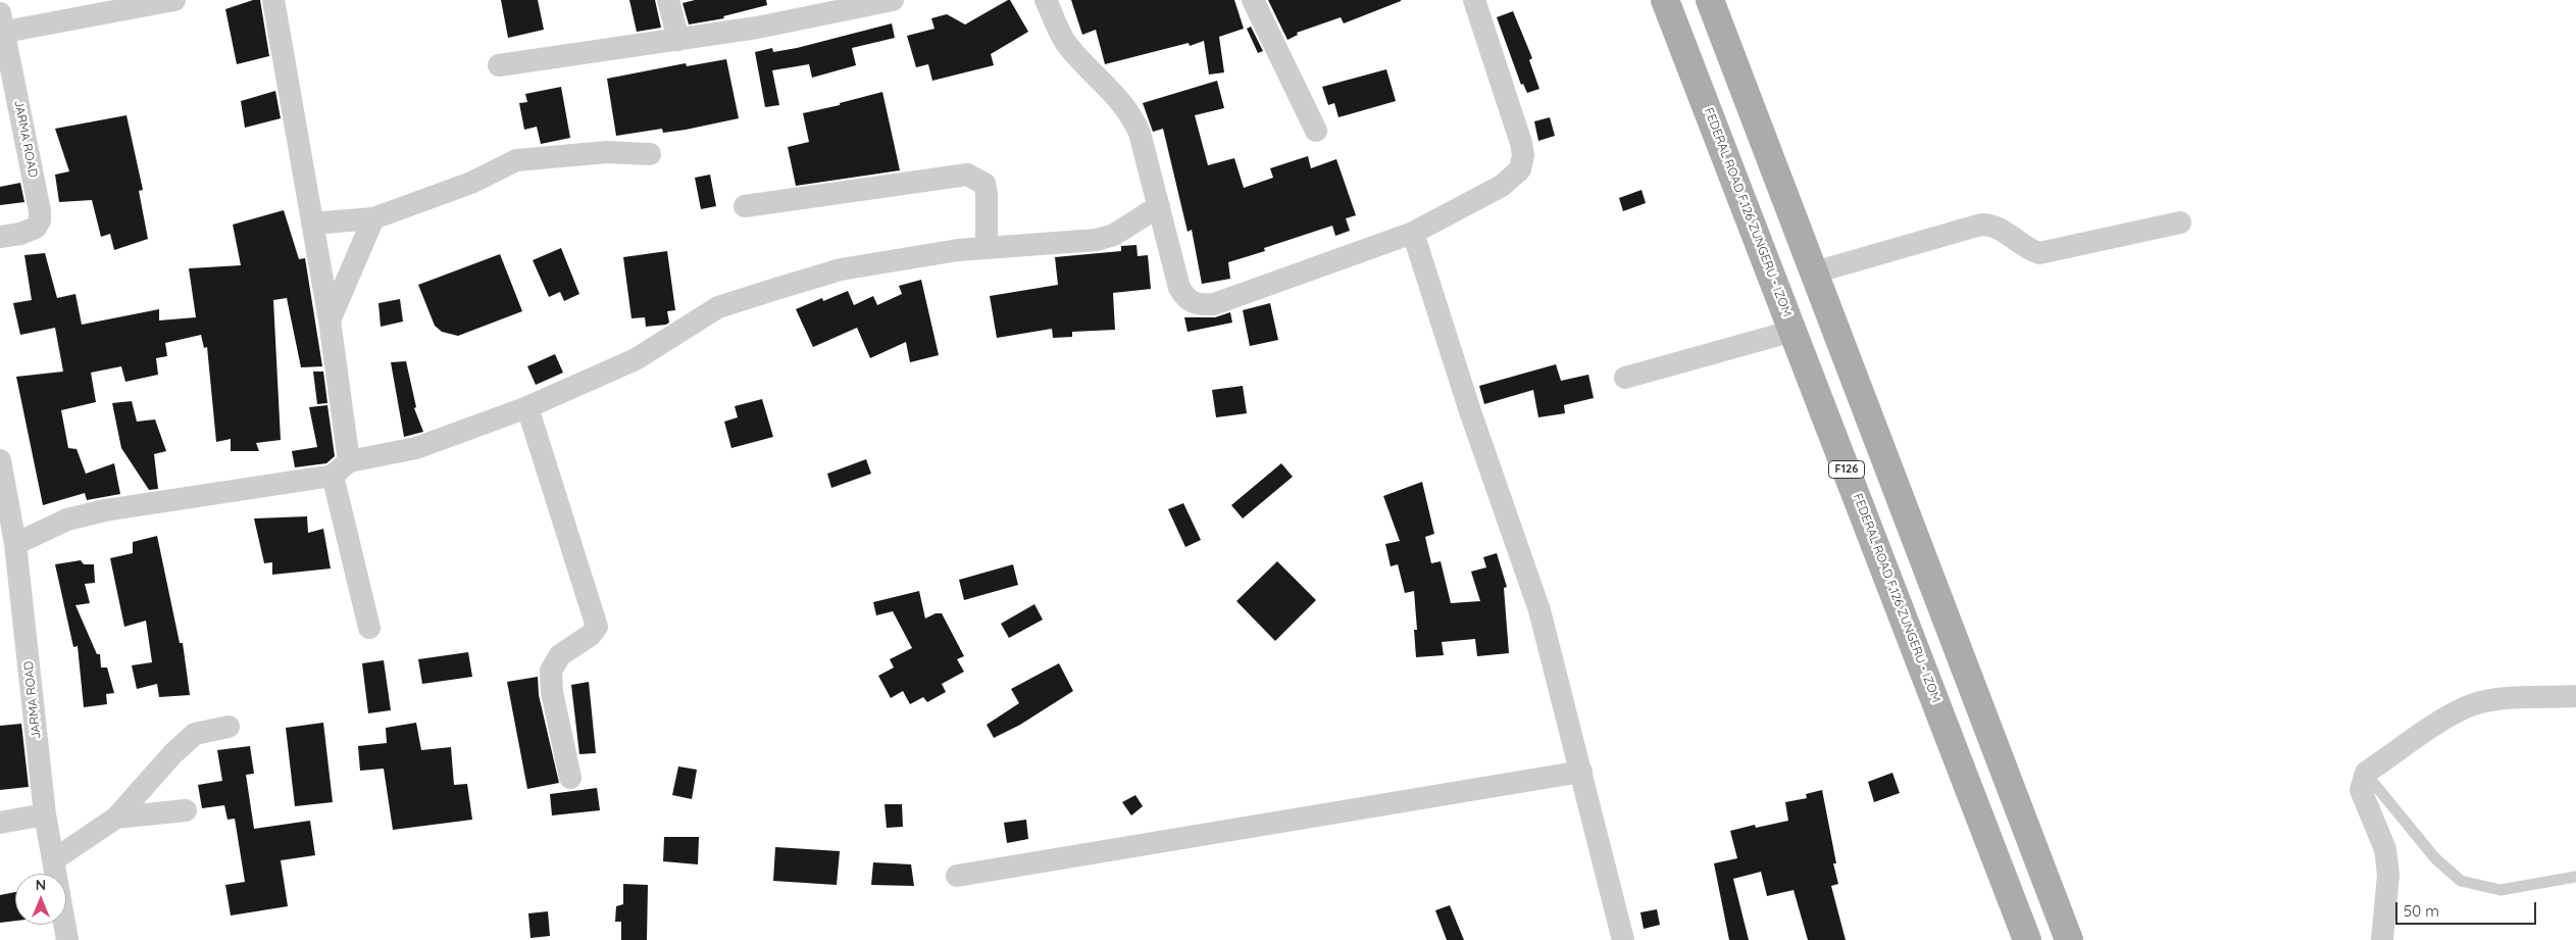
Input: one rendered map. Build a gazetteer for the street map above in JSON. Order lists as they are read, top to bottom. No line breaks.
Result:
{"streets":{"main road":["FEDERAL ROAD F.126 ZUNGERU - IZOM","F126"],"street":["JARMA ROAD"]},"scale_bar":"50 m","north":"top"}
